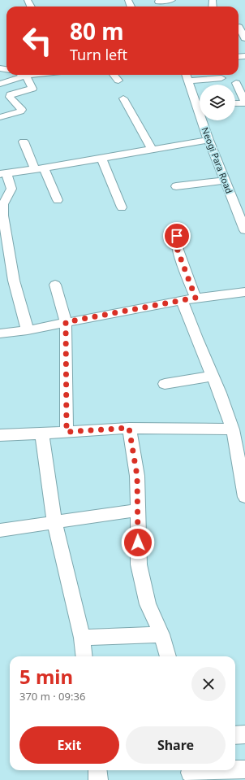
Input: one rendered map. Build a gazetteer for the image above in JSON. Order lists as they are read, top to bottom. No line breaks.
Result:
{"streets":{"street":["Neogi Para Road"]},"page":{"turn":["80 m","Turn left"],"heading":["5 min","370 m · 09:36"],"buttons":["Exit","Share"]}}
